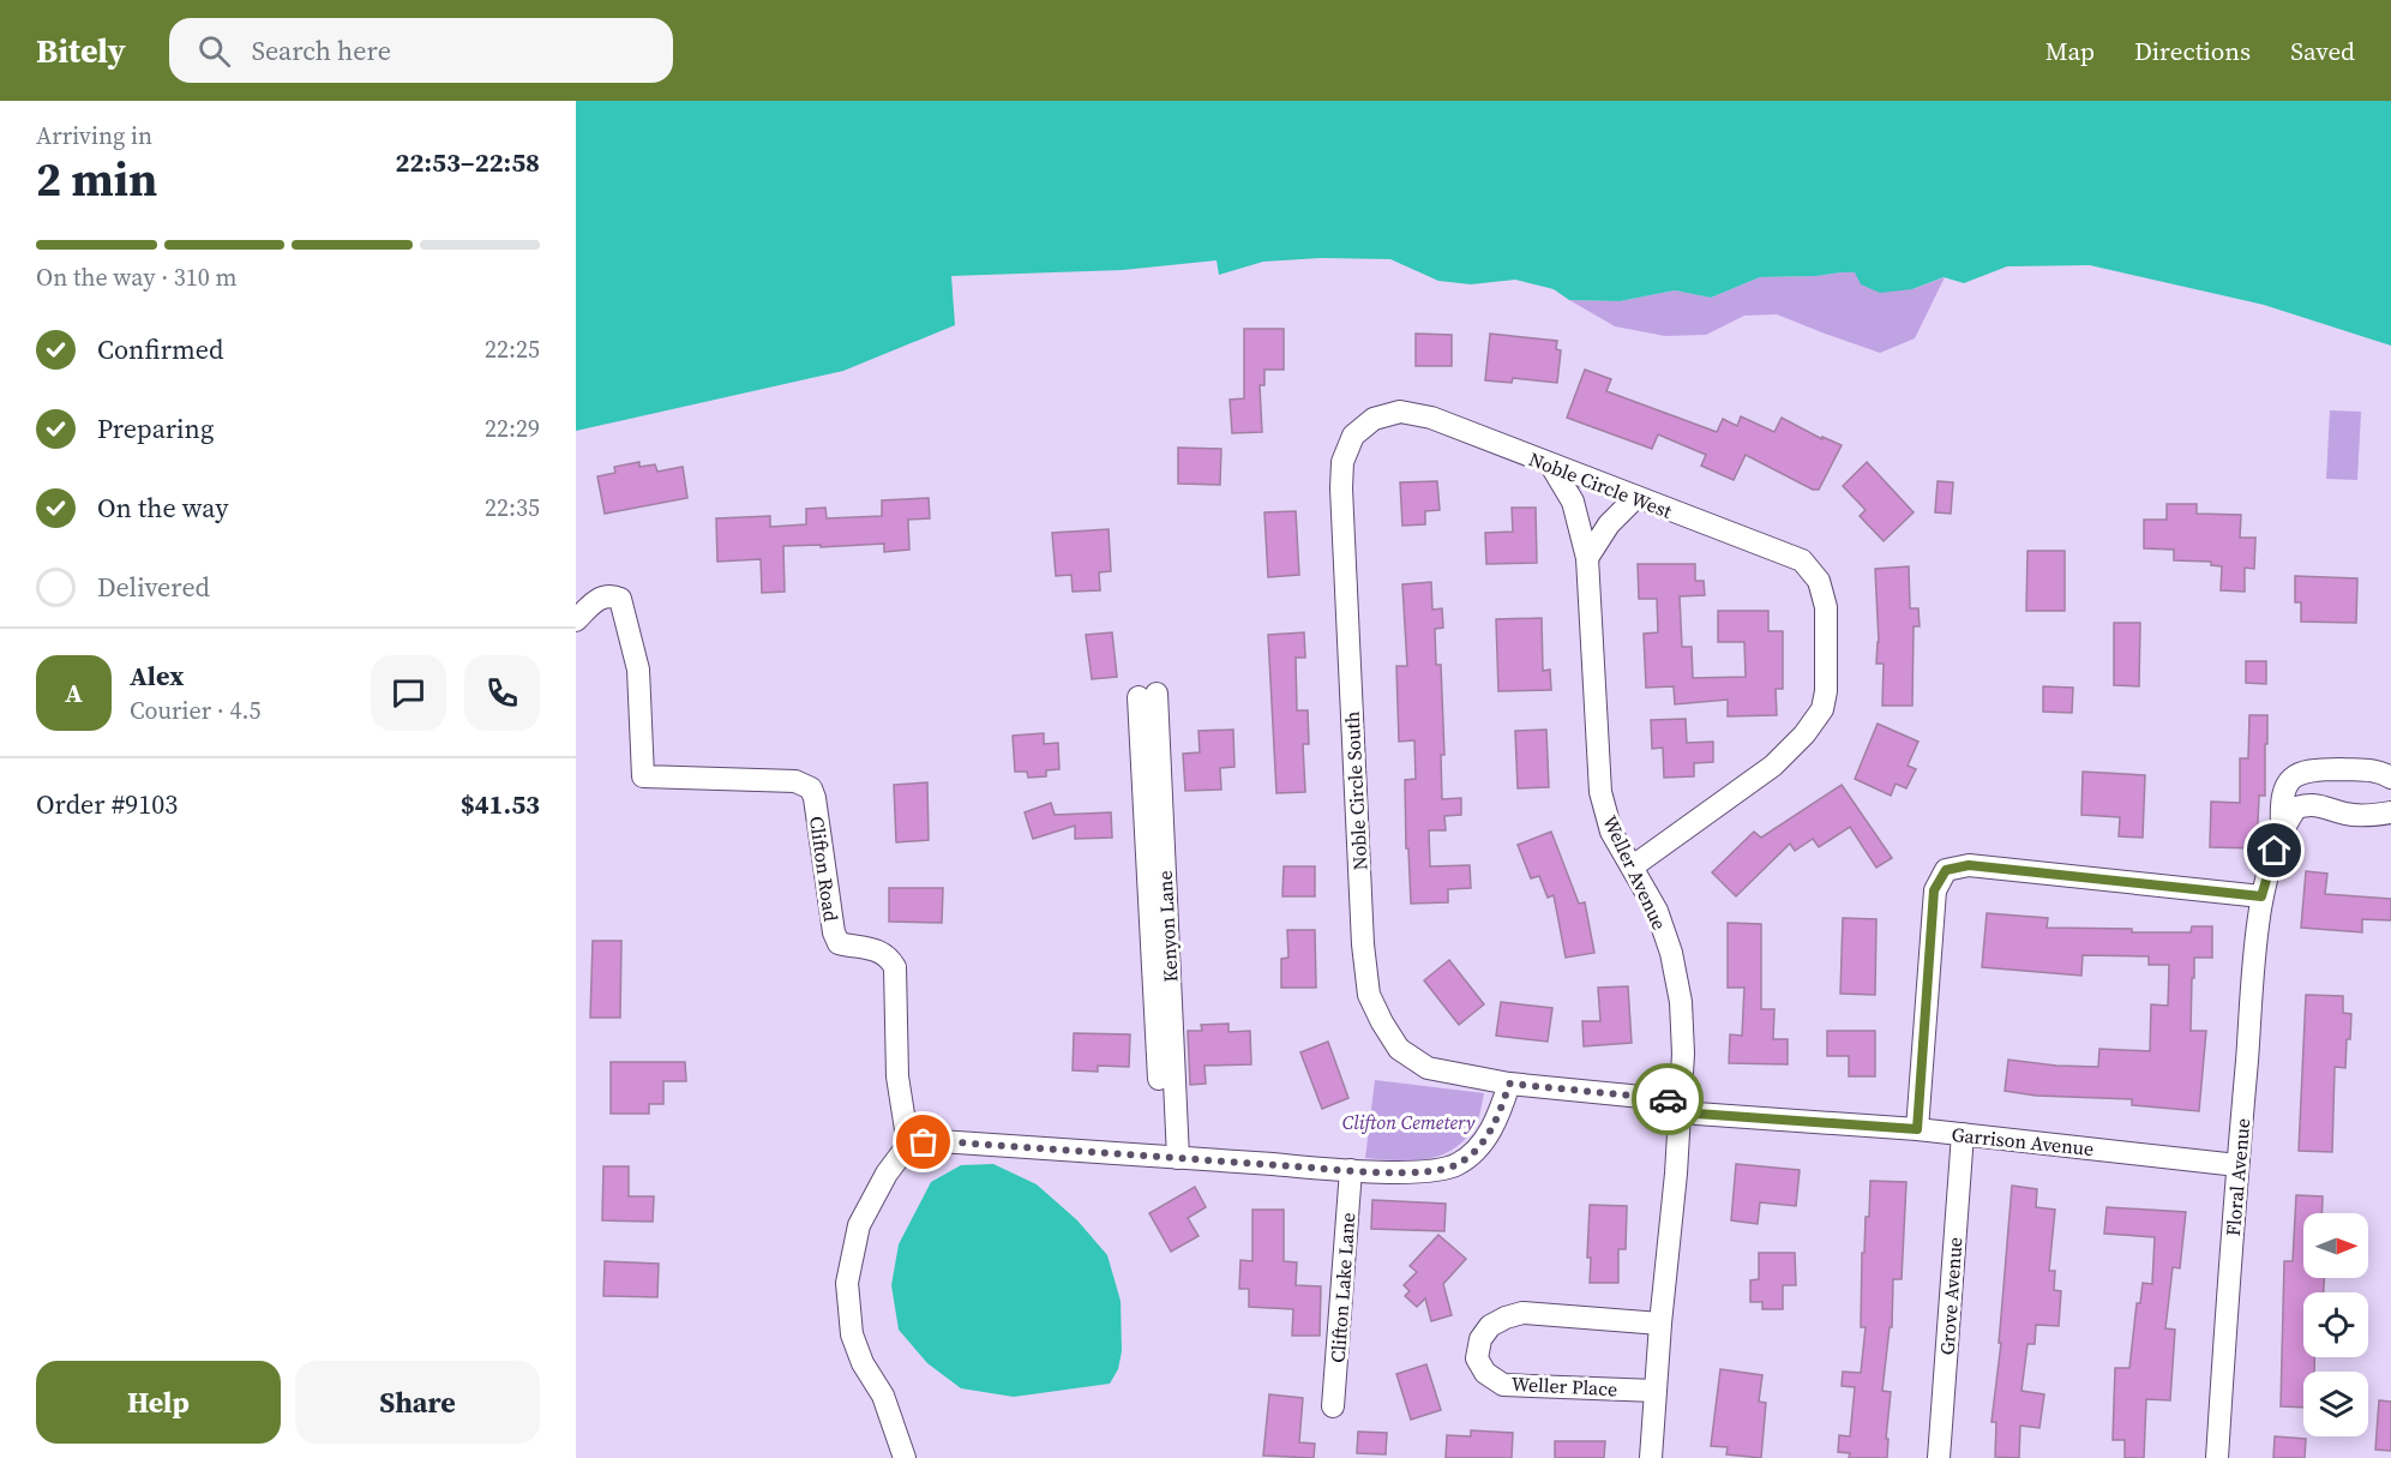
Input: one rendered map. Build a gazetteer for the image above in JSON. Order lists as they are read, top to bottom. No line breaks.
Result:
{"streets":{"street":["Noble Circle West","Noble Circle South","Clifton Road","Weller Avenue","Garrison Avenue","Floral Avenue","Clifton Lake Lane","Grove Avenue","Weller Place"]},"crossings":[["Noble Circle West","Noble Circle South"],["Noble Circle West","Weller Avenue"],["Noble Circle South","Garrison Avenue"],["Weller Avenue","Garrison Avenue"],["Weller Avenue","Weller Place"],["Garrison Avenue","Floral Avenue"],["Garrison Avenue","Grove Avenue"]],"parks":["Clifton Cemetery"],"north":"right","page":{"header":"Bitely","search":"Search here","nav":["Map","Directions","Saved"],"heading":["2 min","Arriving in","22:53–22:58"],"panel":["Alex","Courier · 4.5","Order #9103","$41.53"],"bar":"On the way · 310 m","list":[["Confirmed","22:25"],["Preparing","22:29"],["On the way","22:35"],"Delivered"],"round":"A","buttons":["Help","Share"]}}
